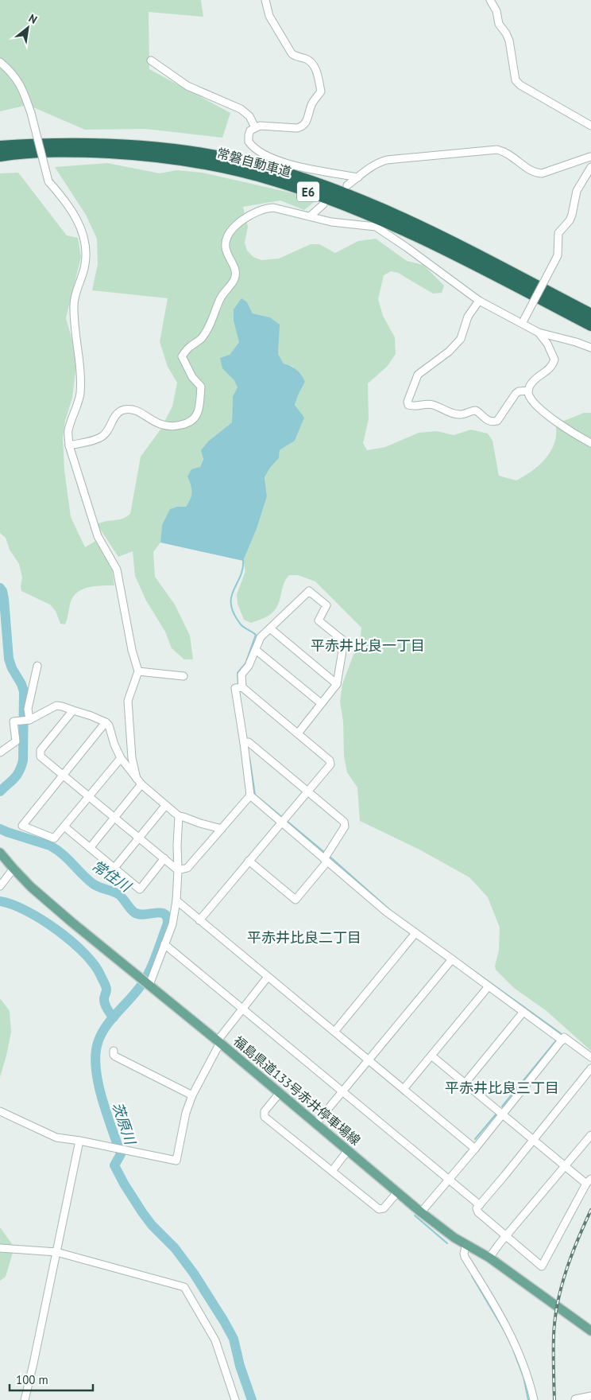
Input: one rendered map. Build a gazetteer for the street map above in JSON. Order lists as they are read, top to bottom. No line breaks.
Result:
{"streets":{"highway":["常磐自動車道","E6"],"main road":["福島県道133号赤井停車場線"]},"districts":["平赤井比良一丁目","平赤井比良二丁目","平赤井比良三丁目"],"water":["常住川","茨原川"],"scale_bar":"100 m","north":"top right"}
